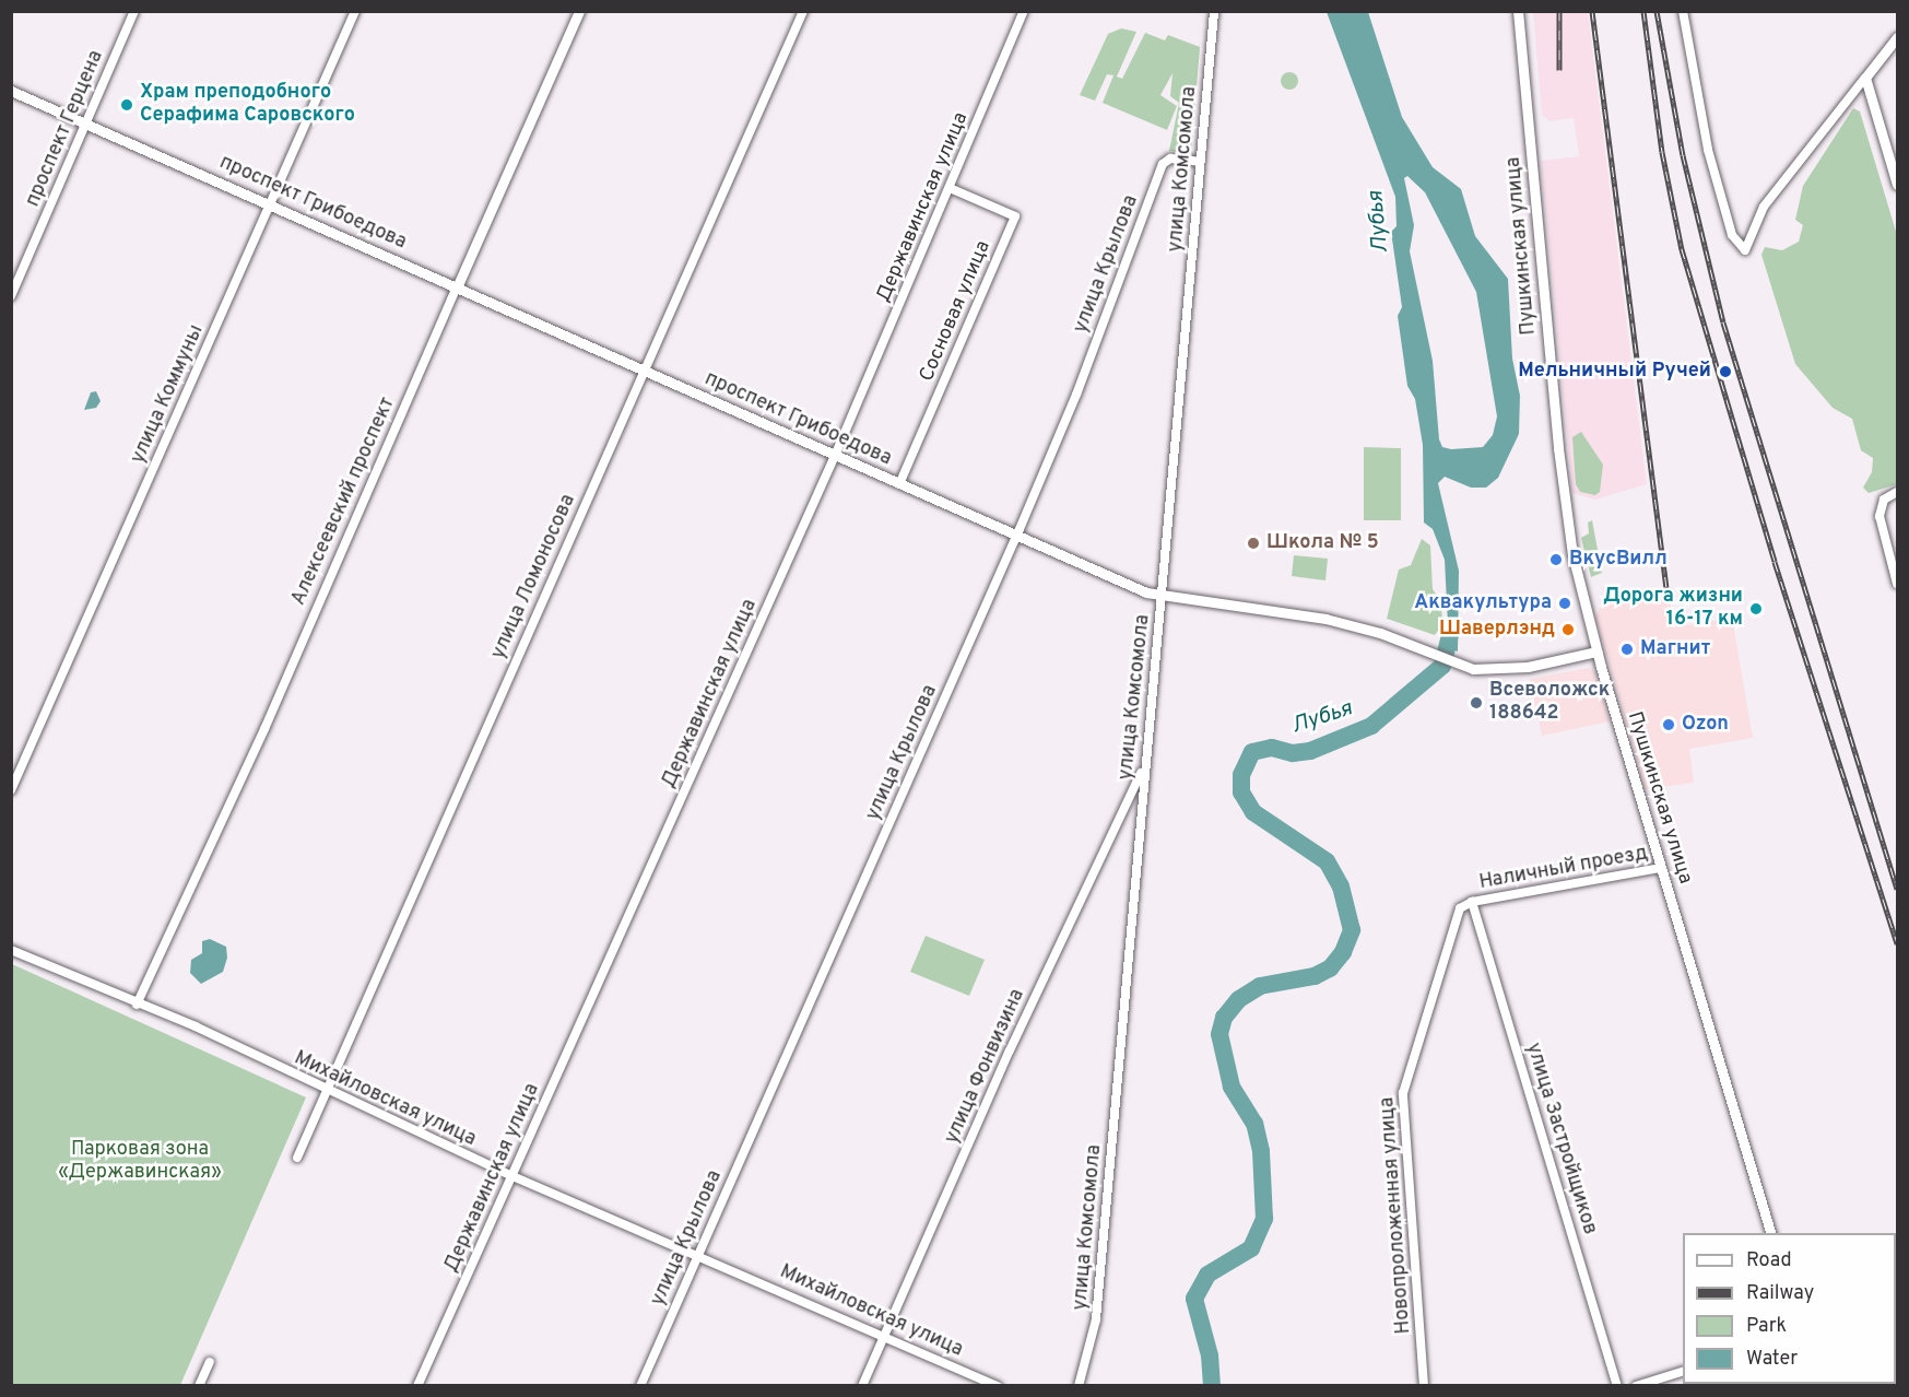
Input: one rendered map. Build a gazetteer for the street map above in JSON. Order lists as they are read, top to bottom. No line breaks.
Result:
{"streets":{"street":["проспект Герцена","улица Комсомола","проспект Грибоедова","Державинская улица","Пушкинская улица","улица Крылова","Сосновая улица","улица Коммуны","Алексеевский проспект","улица Ломоносова","Наличный проезд","улица Фонвизина","Михайловская улица","улица Застройщиков","Новопроложенная улица"]},"crossings":[["проспект Герцена","проспект Грибоедова"],["улица Комсомола","проспект Грибоедова"],["улица Комсомола","улица Крылова"],["улица Комсомола","улица Фонвизина"],["проспект Грибоедова","Державинская улица"],["проспект Грибоедова","Пушкинская улица"],["проспект Грибоедова","улица Крылова"],["проспект Грибоедова","Сосновая улица"],["проспект Грибоедова","улица Коммуны"],["проспект Грибоедова","Алексеевский проспект"],["проспект Грибоедова","улица Ломоносова"],["Державинская улица","Сосновая улица"],["Державинская улица","Михайловская улица"],["Пушкинская улица","Наличный проезд"],["улица Крылова","Михайловская улица"],["Алексеевский проспект","Михайловская улица"],["улица Ломоносова","Михайловская улица"],["Наличный проезд","улица Застройщиков"],["Наличный проезд","Новопроложенная улица"],["улица Фонвизина","Михайловская улица"],["улица Застройщиков","Новопроложенная улица"]],"water":["Лубья"],"parks":["Парковая зона «Державинская»"],"places":["Храм преподобного Серафима Саровского","Мельничный Ручей","Школа № 5","ВкусВилл","Аквакультура","Дорога жизни 16-17 км","Шаверлэнд","Магнит","Всеволожск 188642","Ozon"],"legend":["Road","Railway","Park","Water"]}
